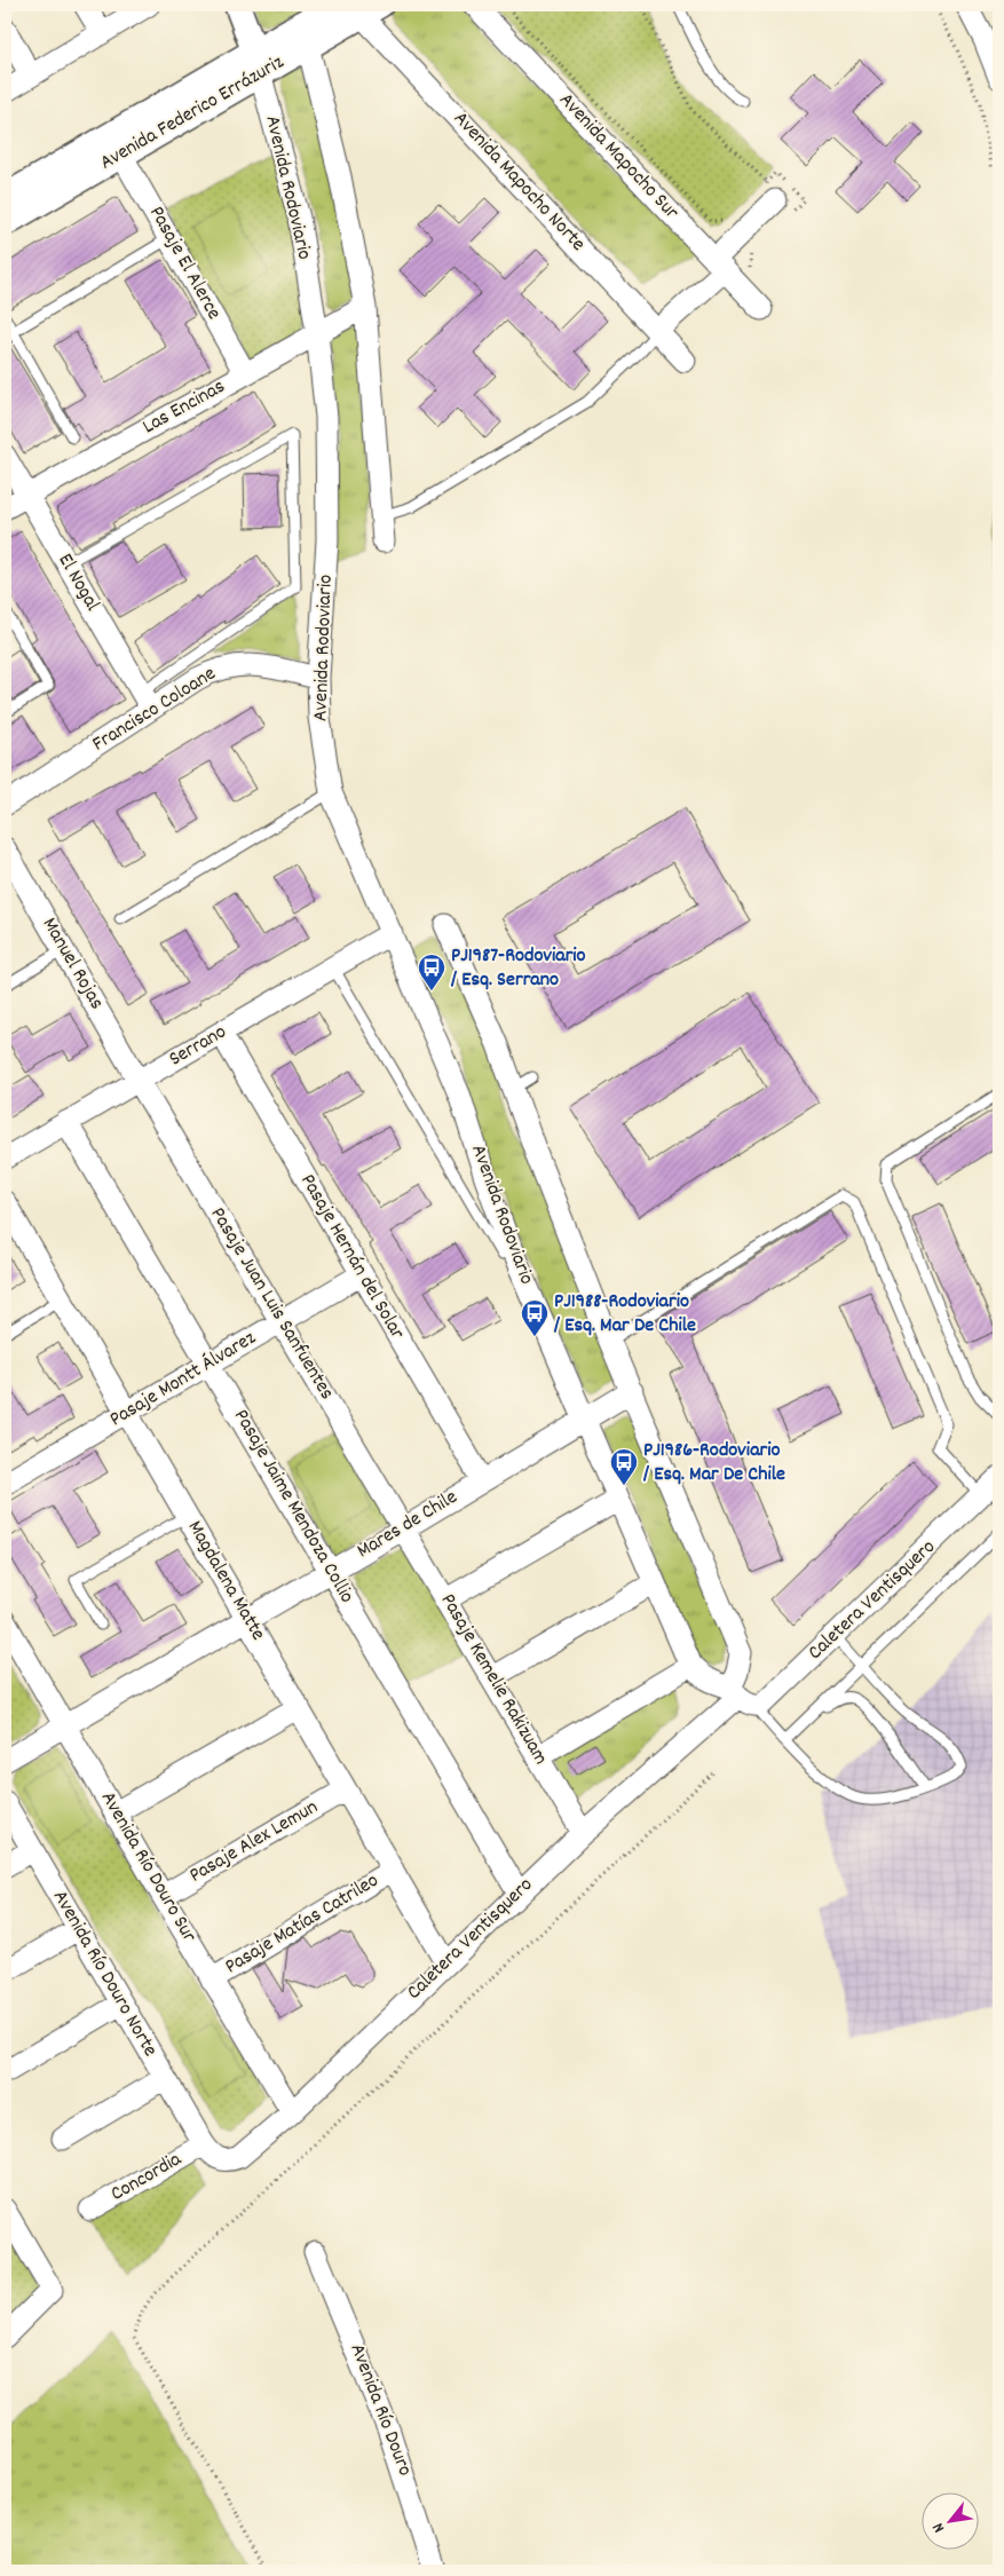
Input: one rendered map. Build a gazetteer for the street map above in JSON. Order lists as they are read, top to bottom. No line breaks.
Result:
{"streets":{"street":["Avenida Federico Errázuriz","Avenida Mapocho Sur","Avenida Mapocho Norte","Avenida Rodoviario","Pasaje El Alerce","Las Encinas","El Nogal","Francisco Coloane","Manuel Rojas","Serrano","Pasaje Hernán del Solar","Pasaje Juan Luis Sanfuentes","Pasaje Montt Álvarez","Pasaje Jaime Mendoza Collio","Mares de Chile","Magdalena Matte","Caletera Ventisquero","Pasaje Kemelie Rakizuam","Pasaje Alex Lemun","Avenida Río Douro Sur","Pasaje Matías Catrileo","Avenida Río Douro Norte","Concordia","Avenida Río Douro"]},"crossings":[["Avenida Federico Errázuriz","Avenida Mapocho Norte"],["Avenida Federico Errázuriz","Avenida Rodoviario"],["Avenida Federico Errázuriz","Pasaje El Alerce"],["Avenida Rodoviario","Las Encinas"],["Avenida Rodoviario","Francisco Coloane"],["Avenida Rodoviario","Serrano"],["Avenida Rodoviario","Mares de Chile"],["Pasaje El Alerce","Las Encinas"],["Las Encinas","El Nogal"],["El Nogal","Francisco Coloane"],["Manuel Rojas","Serrano"],["Manuel Rojas","Pasaje Juan Luis Sanfuentes"],["Serrano","Pasaje Hernán del Solar"],["Serrano","Pasaje Juan Luis Sanfuentes"],["Serrano","Pasaje Jaime Mendoza Collio"],["Pasaje Hernán del Solar","Pasaje Montt Álvarez"],["Pasaje Hernán del Solar","Mares de Chile"],["Pasaje Juan Luis Sanfuentes","Pasaje Montt Álvarez"],["Pasaje Juan Luis Sanfuentes","Mares de Chile"],["Pasaje Juan Luis Sanfuentes","Pasaje Kemelie Rakizuam"],["Pasaje Montt Álvarez","Pasaje Jaime Mendoza Collio"],["Pasaje Montt Álvarez","Magdalena Matte"],["Pasaje Jaime Mendoza Collio","Mares de Chile"],["Pasaje Jaime Mendoza Collio","Caletera Ventisquero"],["Mares de Chile","Magdalena Matte"],["Mares de Chile","Pasaje Kemelie Rakizuam"],["Mares de Chile","Avenida Río Douro Sur"],["Magdalena Matte","Caletera Ventisquero"],["Magdalena Matte","Pasaje Alex Lemun"],["Magdalena Matte","Pasaje Matías Catrileo"],["Caletera Ventisquero","Pasaje Kemelie Rakizuam"],["Caletera Ventisquero","Avenida Río Douro Sur"],["Caletera Ventisquero","Avenida Río Douro Norte"],["Caletera Ventisquero","Concordia"],["Pasaje Alex Lemun","Avenida Río Douro Sur"],["Avenida Río Douro Sur","Pasaje Matías Catrileo"],["Avenida Río Douro Norte","Concordia"]],"places":{"bus stop":["PJ1987-Rodoviario / Esq. Serrano","PJ1988-Rodoviario / Esq. Mar De Chile","PJ1986-Rodoviario / Esq. Mar De Chile"]},"north":"bottom left"}
